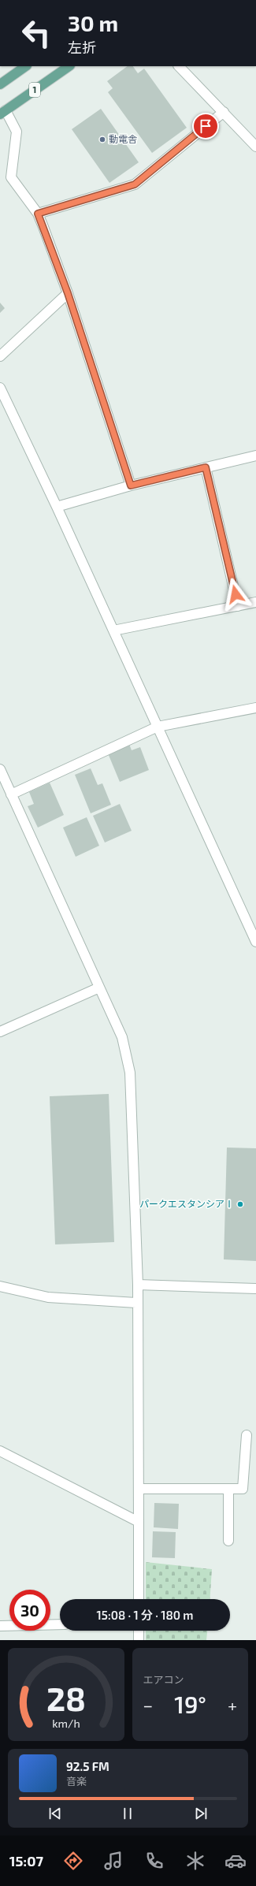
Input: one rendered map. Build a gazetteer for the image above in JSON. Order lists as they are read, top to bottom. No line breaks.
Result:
{"streets":{"main road":["1"]},"places":["動電舎","パークエスタンシアⅠ"],"page":{"turn":["30 m","左折"],"limit":"30","trip":"15:08 · 1 分 · 180 m","tile":"エアコン","heat":["−","19°","+"],"song":["92.5 FM","音楽"],"tabs":"15:07","gauge":["28","km/h"]}}
